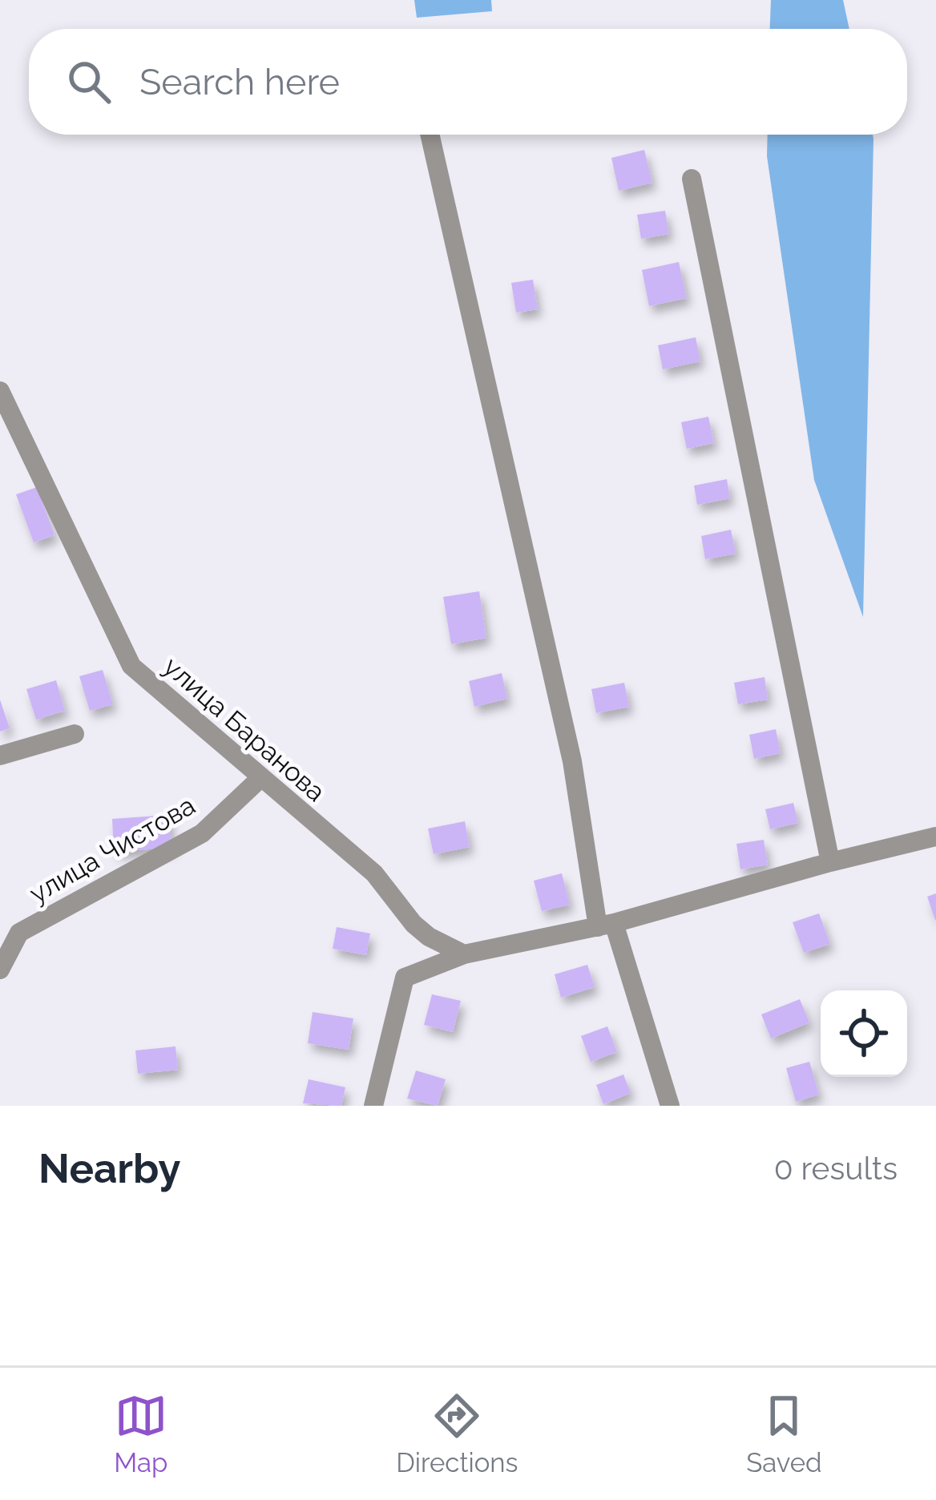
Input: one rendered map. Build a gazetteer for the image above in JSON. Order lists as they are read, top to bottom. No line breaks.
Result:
{"streets":{"street":["улица Баранова","улица Чистова"]},"crossings":[["улица Баранова","улица Чистова"]],"page":{"search":"Search here","heading":["Nearby","0 results"],"nav":["Map","Directions","Saved"]}}
